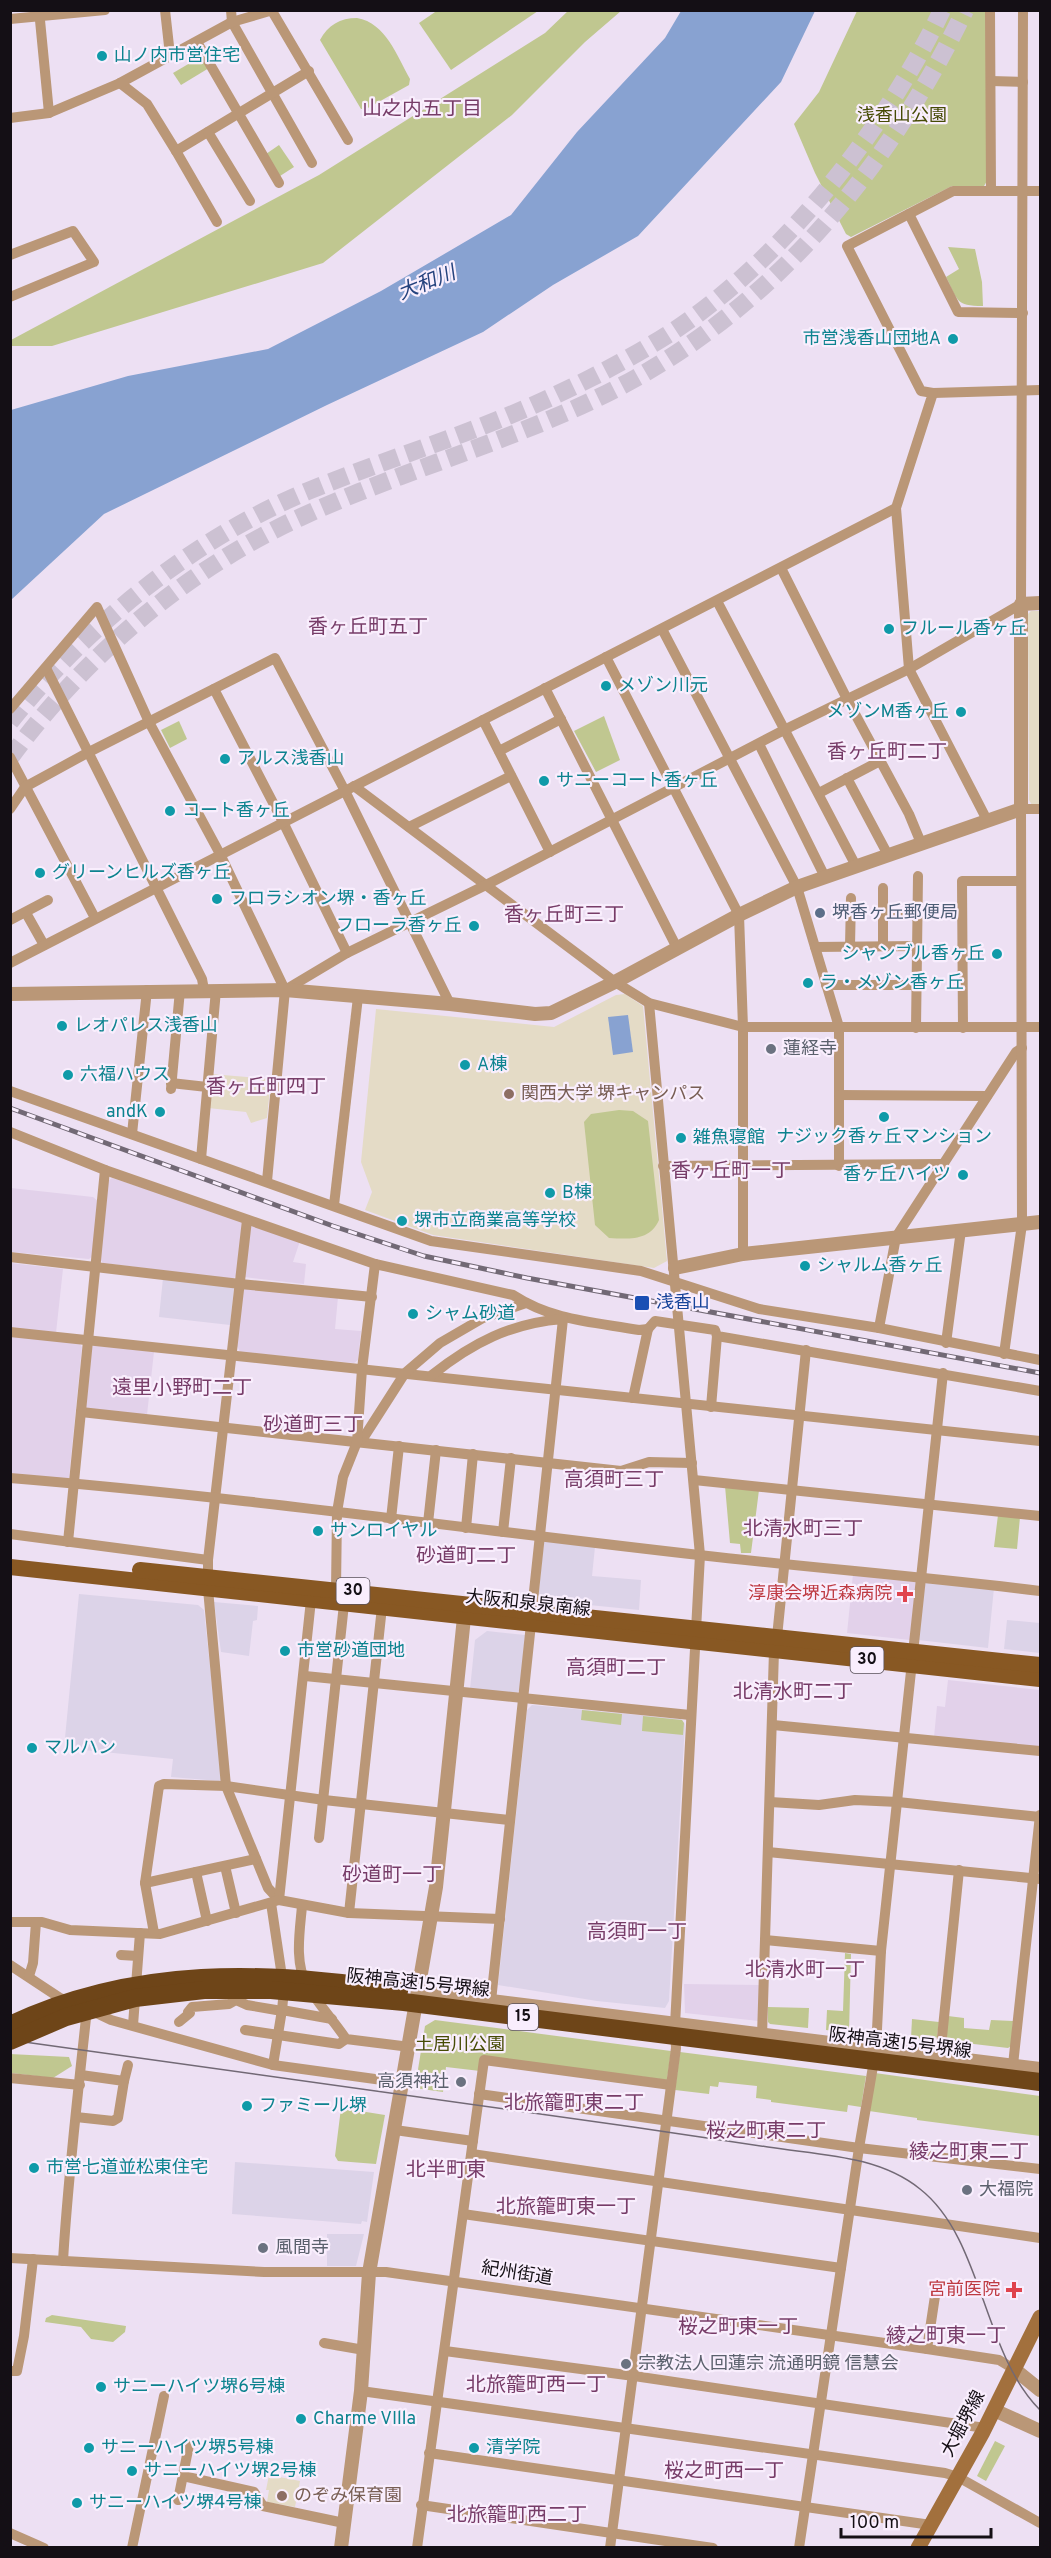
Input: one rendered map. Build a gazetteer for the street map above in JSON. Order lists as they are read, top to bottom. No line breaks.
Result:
{"streets":{"highway":["阪神高速15号堺線","15"],"main road":["30","大阪和泉泉南線","大堀堺線"],"street":["紀州街道"]},"crossings":[["紀州街道","大堀堺線"]],"districts":["山之内五丁目","香ヶ丘町五丁","香ヶ丘町二丁","香ヶ丘町三丁","香ヶ丘町四丁","香ヶ丘町一丁","遠里小野町二丁","砂道町三丁","高須町三丁","北清水町三丁","砂道町二丁","高須町二丁","北清水町二丁","砂道町一丁","高須町一丁","北清水町一丁","北旅籠町東二丁","桜之町東二丁","綾之町東二丁","北半町東","北旅籠町東一丁","桜之町東一丁","綾之町東一丁","北旅籠町西一丁","桜之町西一丁","北旅籠町西二丁"],"water":["大和川"],"parks":["浅香山公園","土居川公園"],"places":{"other":["山ノ内市営住宅","市営浅香山団地A","フルール香ヶ丘","メゾン川元","メゾンM香ヶ丘","アルス浅香山","サニーコート香ヶ丘","コート香ヶ丘","グリーンヒルズ香ヶ丘","フロラシオン堺・香ヶ丘","堺香ヶ丘郵便局","フローラ香ヶ丘","シャンブル香ヶ丘","ラ・メゾン香ヶ丘","レオパレス浅香山","蓮経寺","A棟","六福ハウス","関西大学 堺キャンパス","andK","ナジック香ヶ丘マンション","雑魚寝館","香ヶ丘ハイツ","B棟","堺市立商業高等学校","シャルム香ヶ丘","シャム砂道","サンロイヤル","市営砂道団地","マルハン","高須神社","ファミール堺","市営七道並松東住宅","大福院","風間寺","宗教法人回蓮宗 流通明鏡 信慧会","サニーハイツ堺6号棟","Charme VIlla","サニーハイツ堺5号棟","清学院","サニーハイツ堺2号棟","のぞみ保育園","サニーハイツ堺4号棟"],"transit":["浅香山"],"health":["淳康会堺近森病院","宮前医院"]},"scale_bar":"100 m"}
